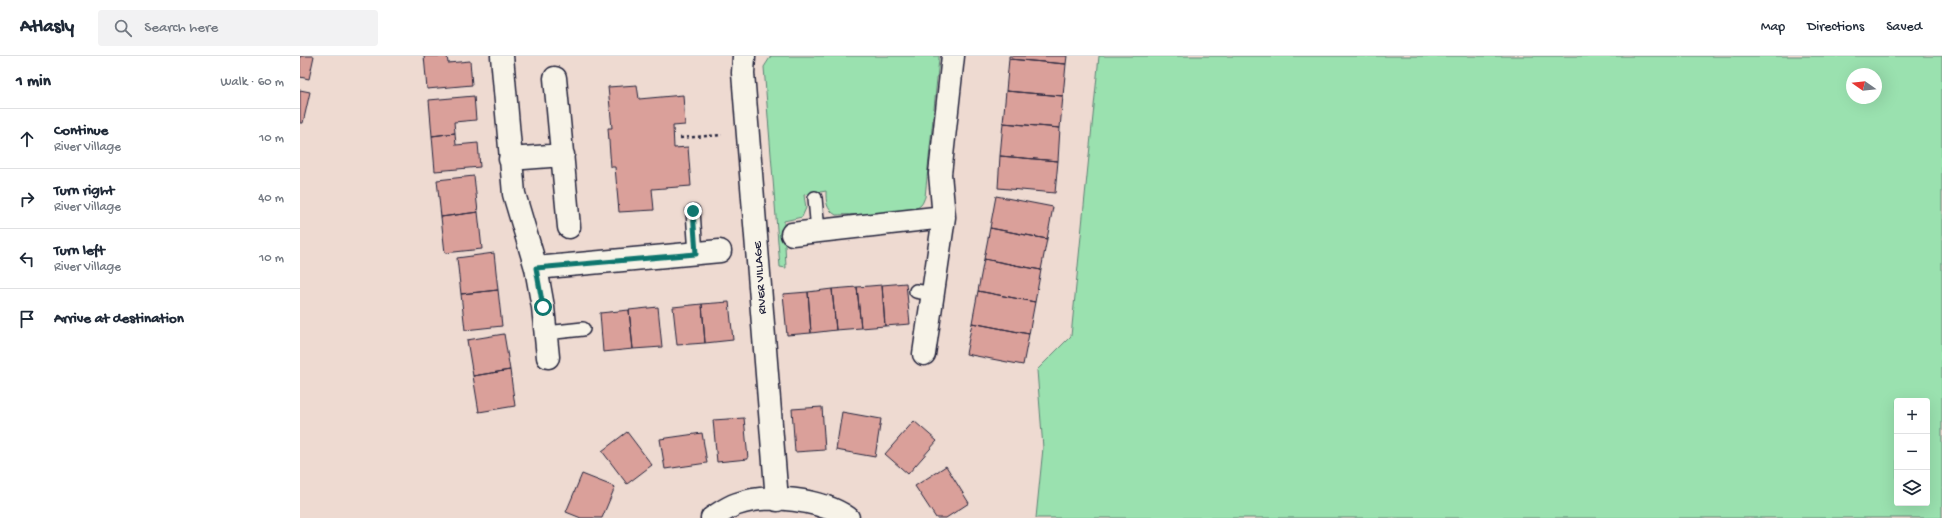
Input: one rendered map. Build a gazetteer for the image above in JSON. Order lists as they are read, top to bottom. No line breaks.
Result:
{"streets":{"street":["RIVER VILLAGE"]},"north":"left","page":{"header":"Atlasly","search":"Search here","nav":["Map","Directions","Saved"],"heading":["1 min","Walk · 60 m"],"list":[["Continue","River Village","10 m"],["Turn right","River Village","40 m"],["Turn left","River Village","10 m"],"Arrive at destination"],"map_buttons":["+","−"]}}
